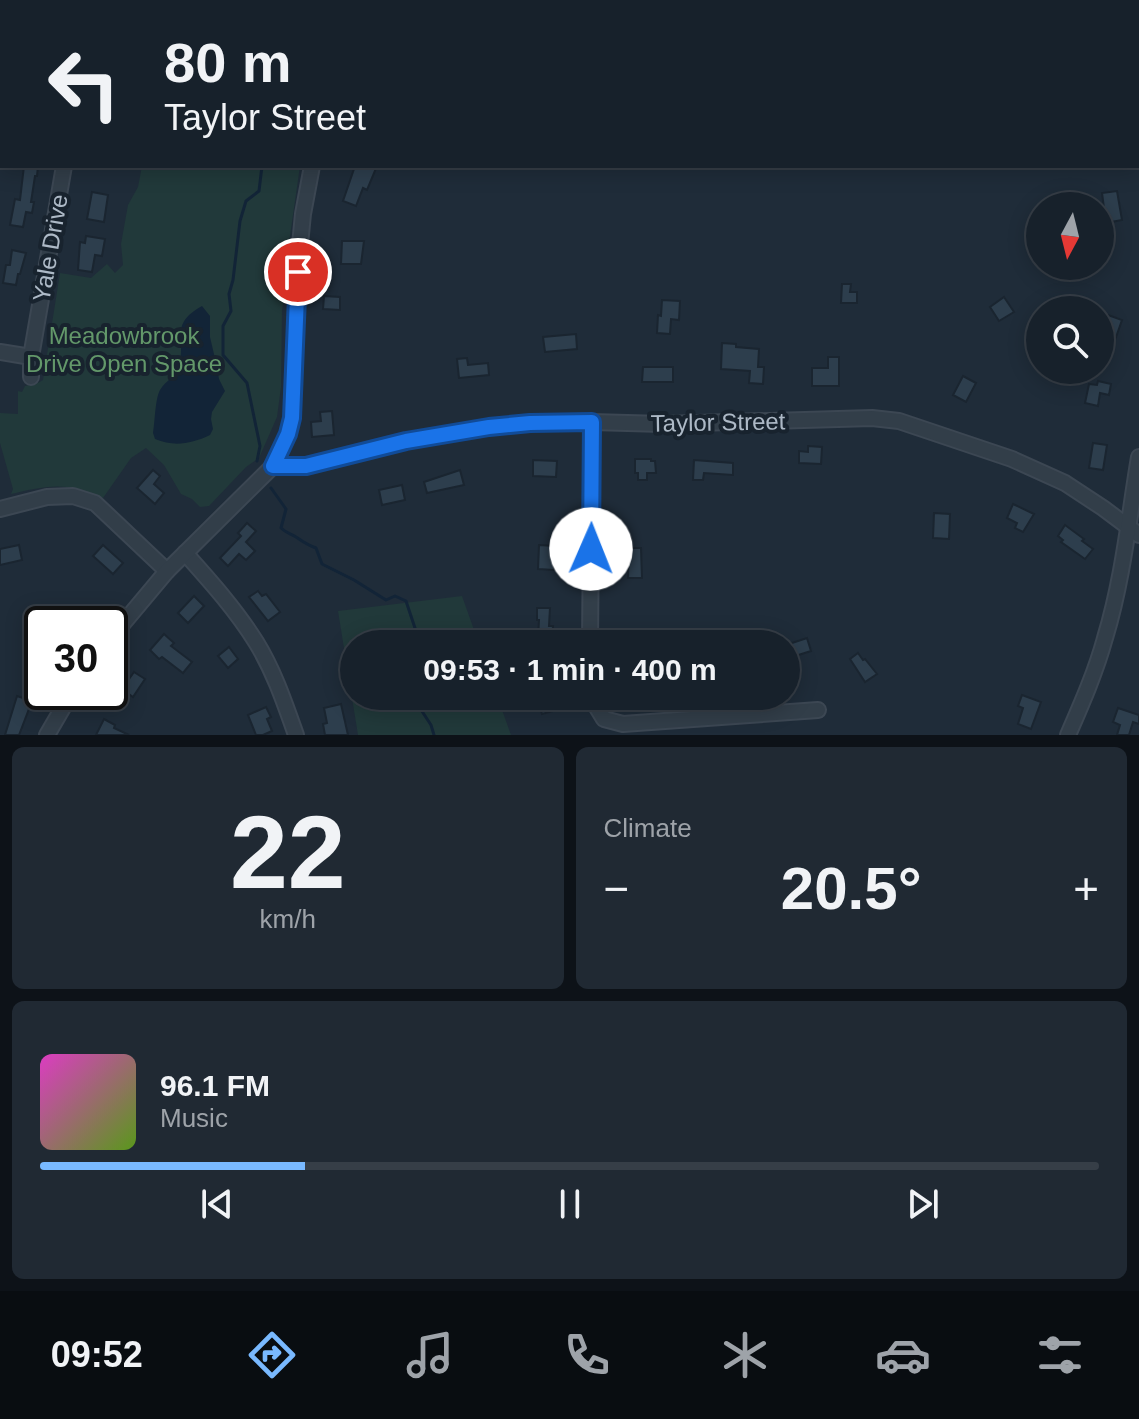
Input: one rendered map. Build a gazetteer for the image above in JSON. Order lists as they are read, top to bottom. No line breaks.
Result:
{"streets":{"street":["Yale Drive","Taylor Street"]},"parks":["Meadowbrook Drive Open Space"],"north":"bottom","page":{"turn":["80 m","Taylor Street"],"limit":"30","trip":"09:53 · 1 min · 400 m","tile":[["22","km/h"],"Climate"],"heat":["−","20.5°","+"],"song":["96.1 FM","Music"],"tabs":"09:52"}}
